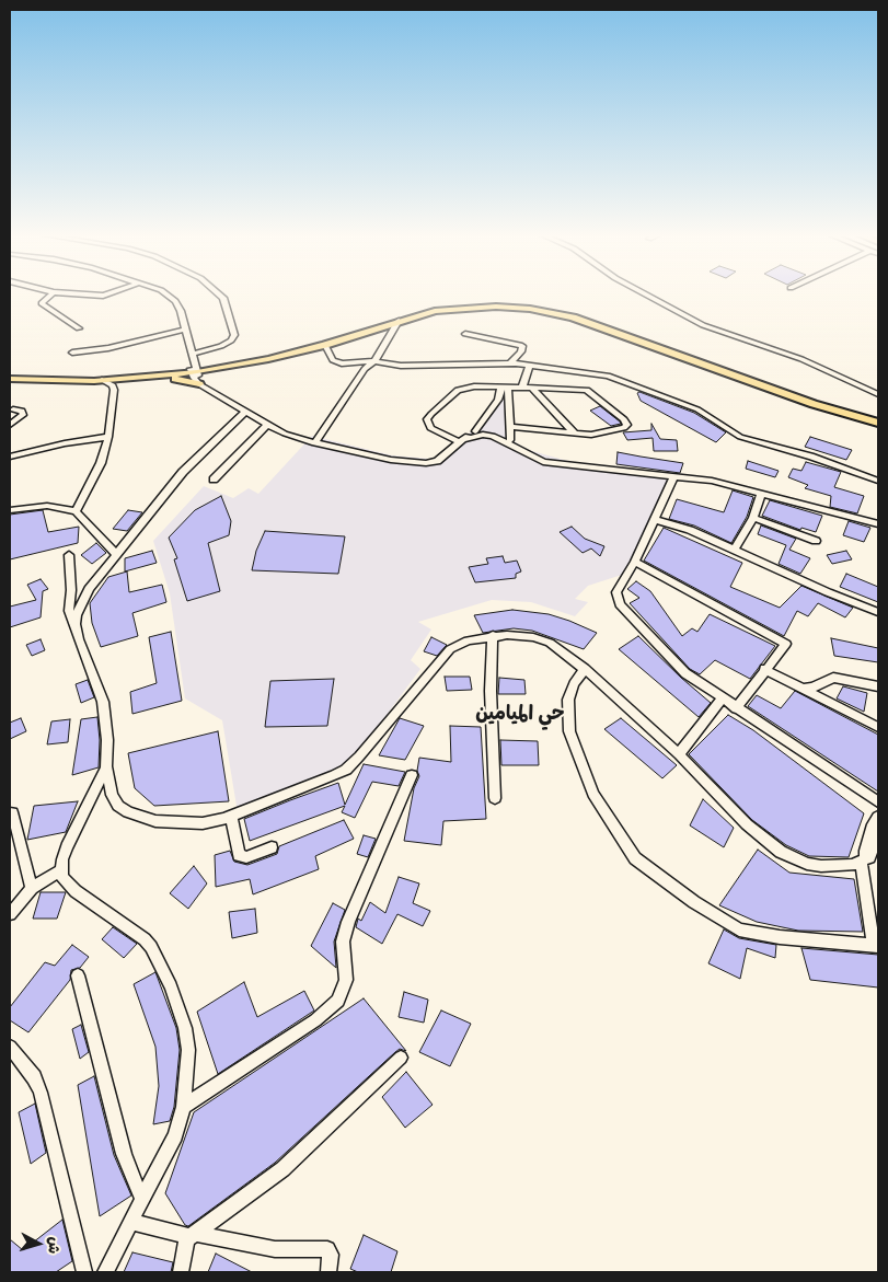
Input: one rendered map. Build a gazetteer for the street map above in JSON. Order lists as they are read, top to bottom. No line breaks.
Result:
{"districts":["حي الميامين"],"north":"right"}
